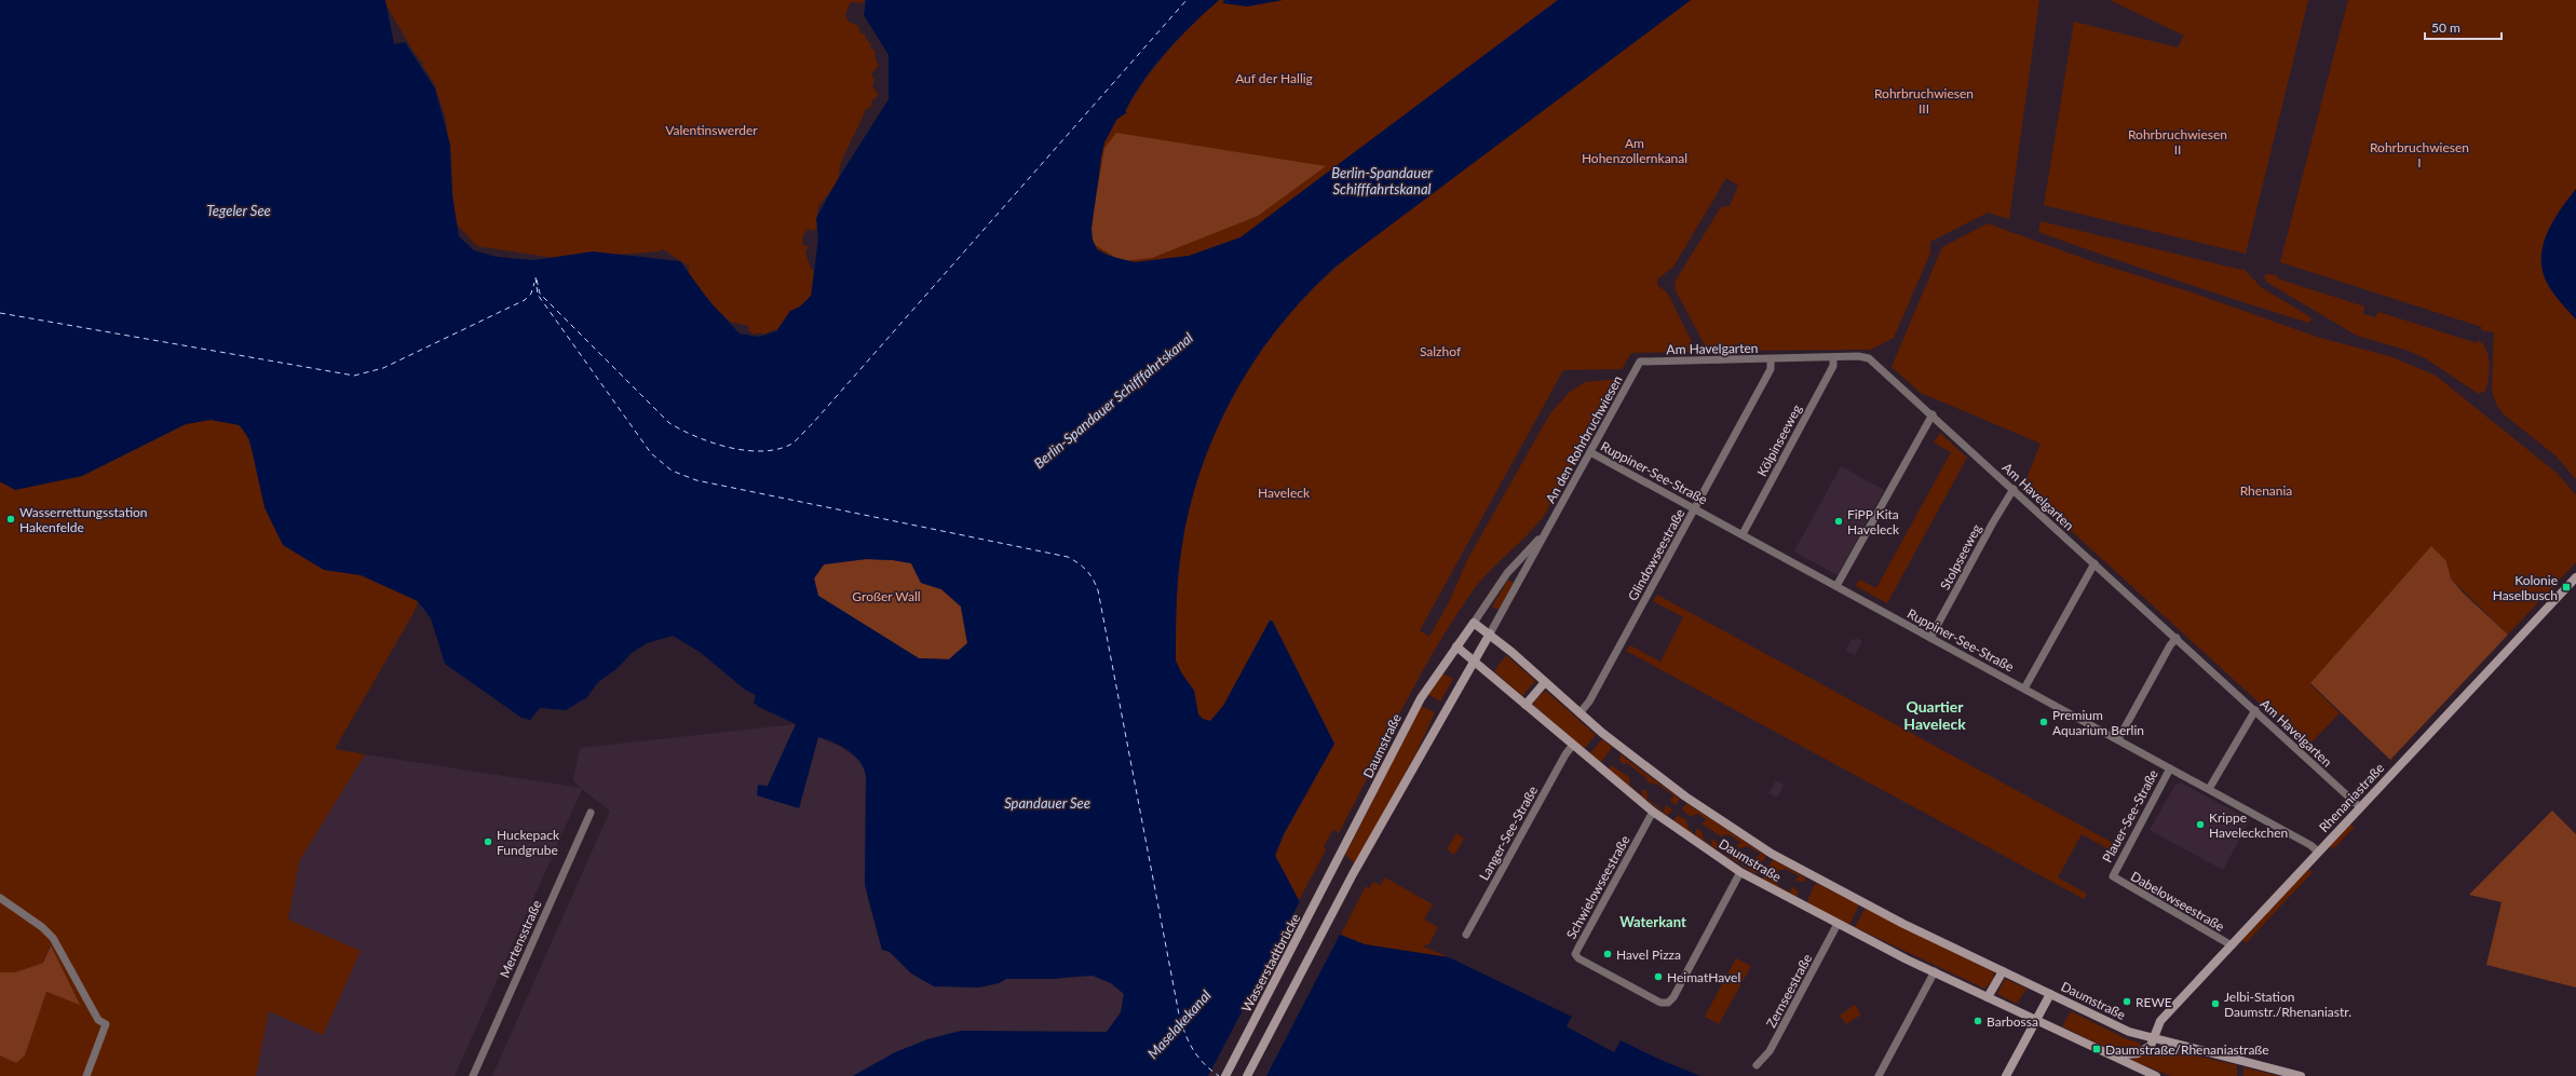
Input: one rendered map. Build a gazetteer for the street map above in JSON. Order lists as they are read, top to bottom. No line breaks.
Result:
{"streets":{"main road":["Daumstraße","Rhenaniastraße","Wasserstadtbrücke"],"street":["Am Havelgarten","An den Rohrbruchwiesen","Kölpinseeweg","Ruppiner-See-Straße","Glindowseestraße","Stolpseeweg","Plauer-See-Straße","Langer-See-Straße","Schwielowseestraße","Dabelowseestraße","Mertensstraße","Zernseestraße"]},"crossings":[["Am Havelgarten","An den Rohrbruchwiesen"],["Am Havelgarten","Kölpinseeweg"],["Am Havelgarten","Glindowseestraße"],["Am Havelgarten","Stolpseeweg"],["Am Havelgarten","Rhenaniastraße"],["An den Rohrbruchwiesen","Ruppiner-See-Straße"],["An den Rohrbruchwiesen","Daumstraße"],["Kölpinseeweg","Ruppiner-See-Straße"],["Ruppiner-See-Straße","Glindowseestraße"],["Ruppiner-See-Straße","Stolpseeweg"],["Ruppiner-See-Straße","Rhenaniastraße"],["Ruppiner-See-Straße","Plauer-See-Straße"],["Glindowseestraße","Daumstraße"],["Daumstraße","Rhenaniastraße"],["Daumstraße","Langer-See-Straße"],["Daumstraße","Schwielowseestraße"],["Daumstraße","Wasserstadtbrücke"],["Daumstraße","Zernseestraße"],["Rhenaniastraße","Dabelowseestraße"],["Plauer-See-Straße","Dabelowseestraße"]],"districts":["Quartier Haveleck","Waterkant"],"water":["Berlin-Spandauer Schifffahrtskanal","Tegeler See","Spandauer See","Maselakekanal"],"parks":["Auf der Hallig","Rohrbruchwiesen III","Valentinswerder","Rohrbruchwiesen II","Am Hohenzollernkanal","Rohrbruchwiesen I","Salzhof","Rhenania","Haveleck","Großer Wall"],"places":{"other":["Wasserrettungsstation Hakenfelde","FiPP Kita Haveleck","Premium Aquarium Berlin","Krippe Haveleckchen","Huckepack Fundgrube","Havel Pizza","HeimatHavel","REWE","Jelbi-Station Daumstr./Rhenaniastr.","Barbossa"],"transit":["Kolonie Haselbusch","Daumstraße/Rhenaniastraße"]},"scale_bar":"50 m"}
